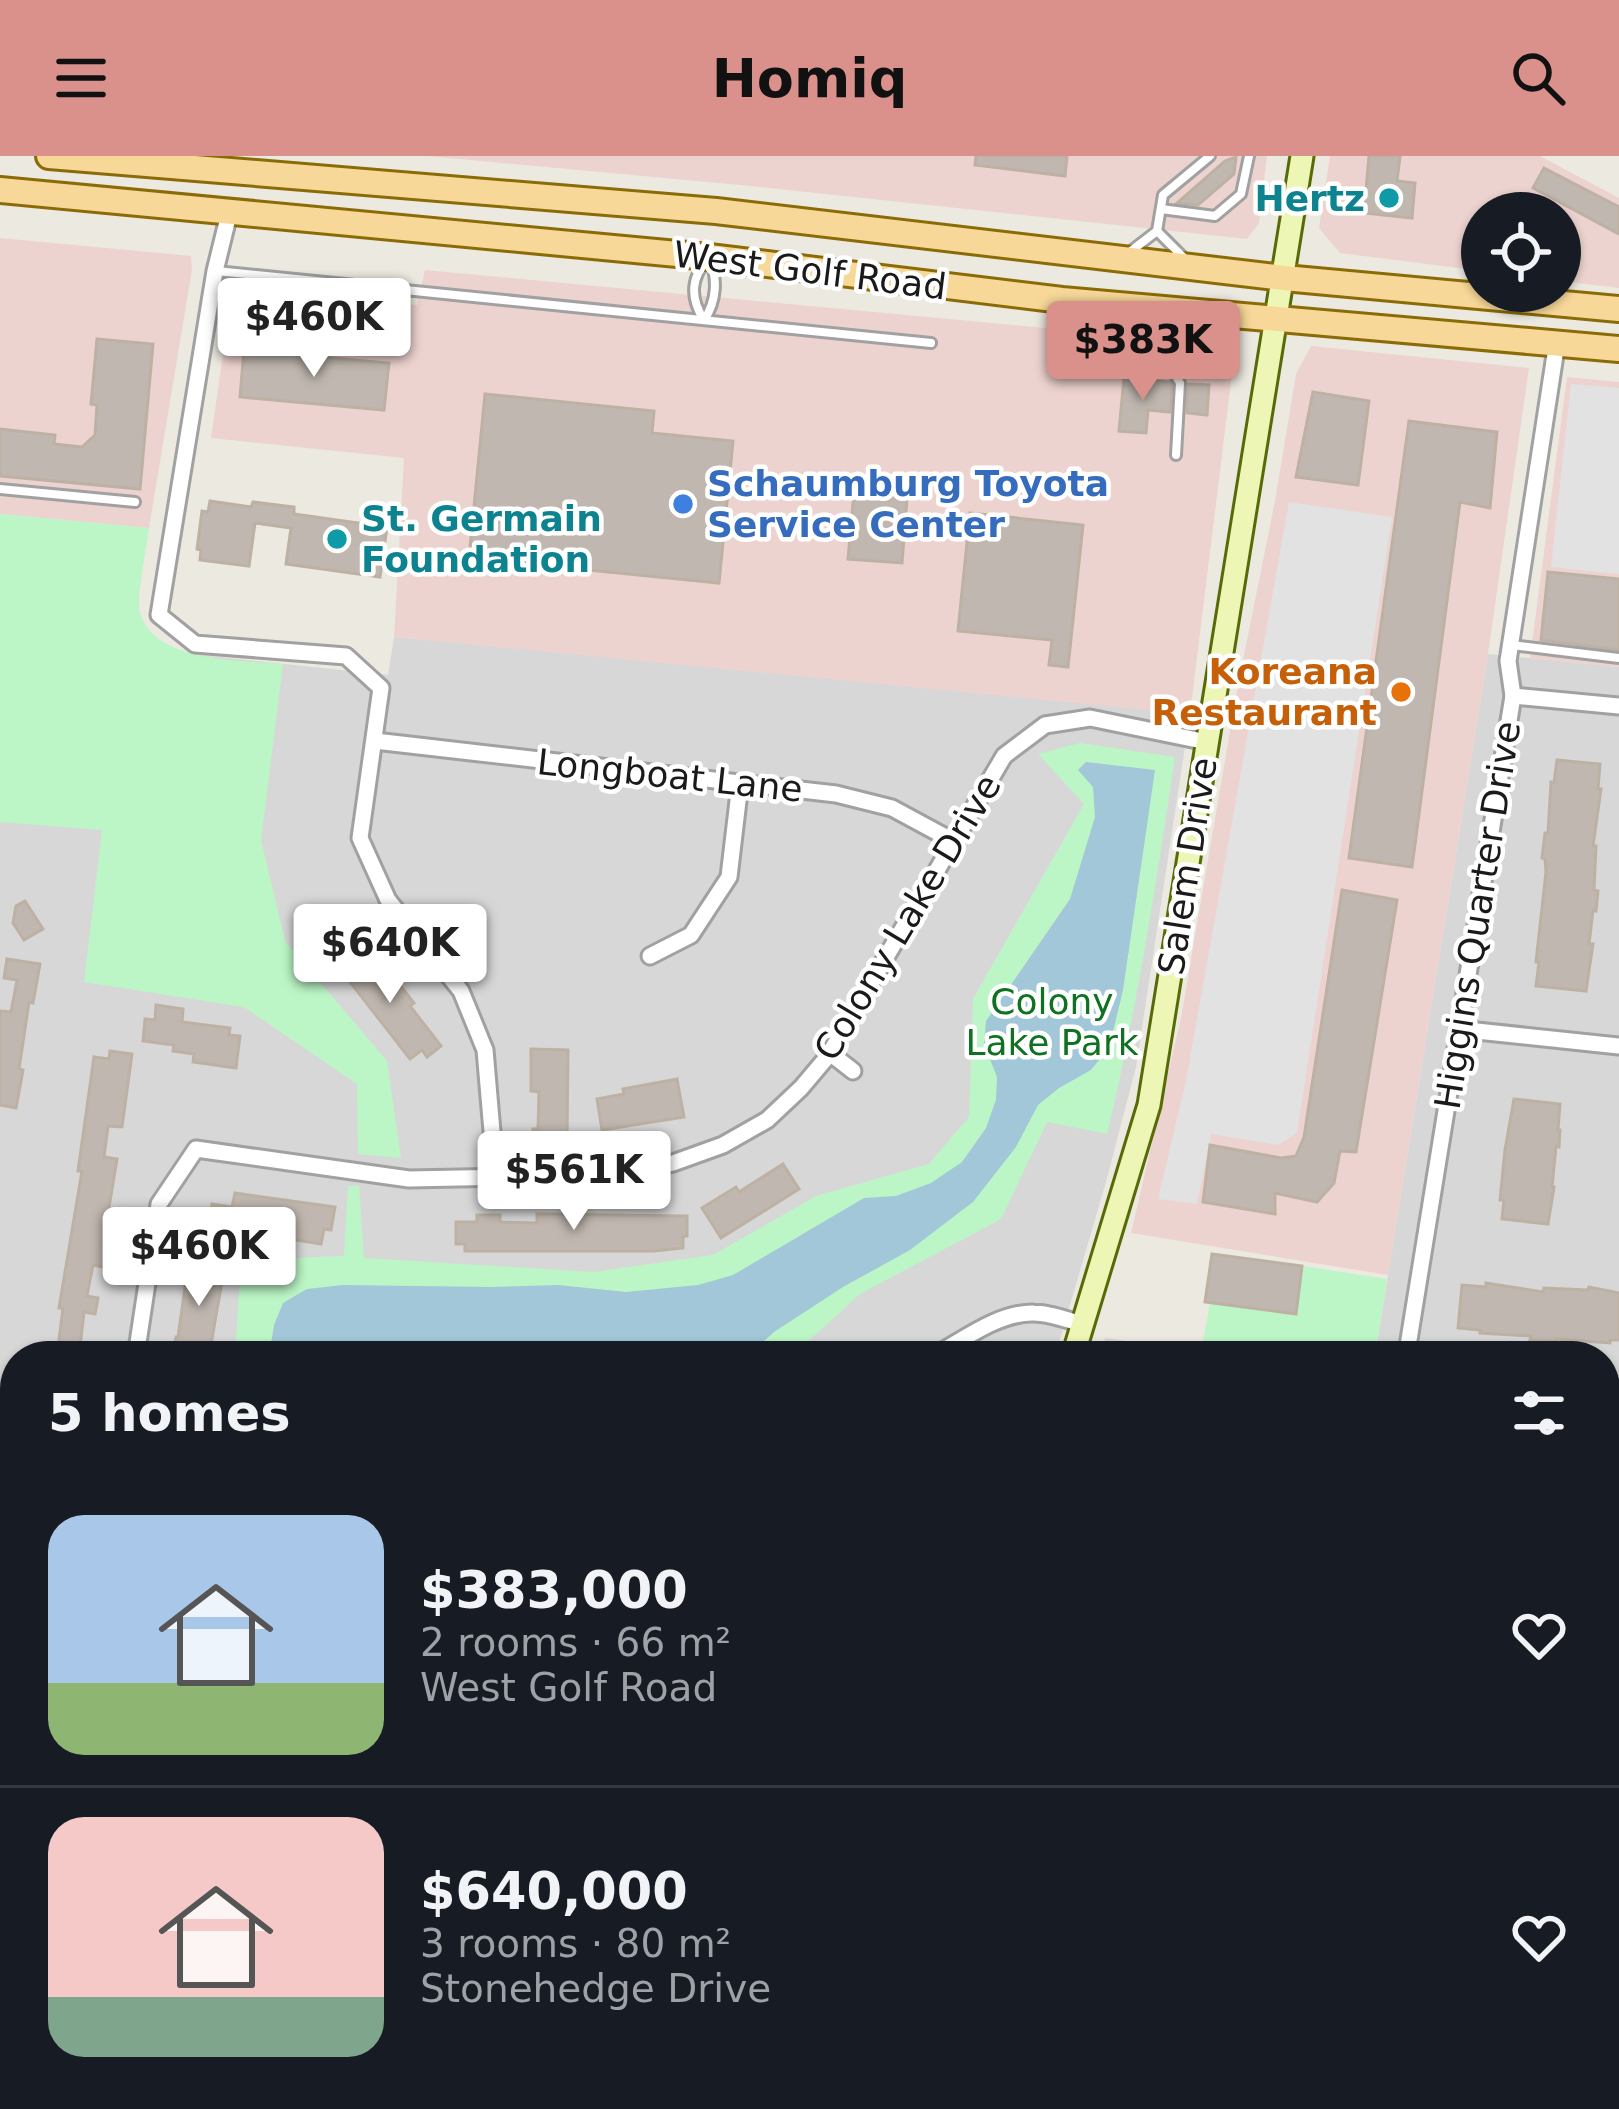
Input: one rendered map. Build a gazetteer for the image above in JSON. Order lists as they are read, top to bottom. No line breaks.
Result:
{"streets":{"main road":["West Golf Road"],"street":["Longboat Lane","Salem Drive","Higgins Quarter Drive","Colony Lake Drive"]},"crossings":[["West Golf Road","Salem Drive"],["West Golf Road","Higgins Quarter Drive"],["Longboat Lane","Colony Lake Drive"],["Salem Drive","Colony Lake Drive"]],"parks":["Colony Lake Park"],"places":["Hertz","Schaumburg Toyota Service Center","St. Germain Foundation","Koreana Restaurant"],"page":{"header":"Homiq","price":["$460K","$383K","$640K","$561K","$460K"],"heading":"5 homes","list":[{"name":"$383,000","note":"2 rooms · 66 m² · West Golf Road"},{"name":"$640,000","note":"3 rooms · 80 m² · Stonehedge Drive"}]}}
